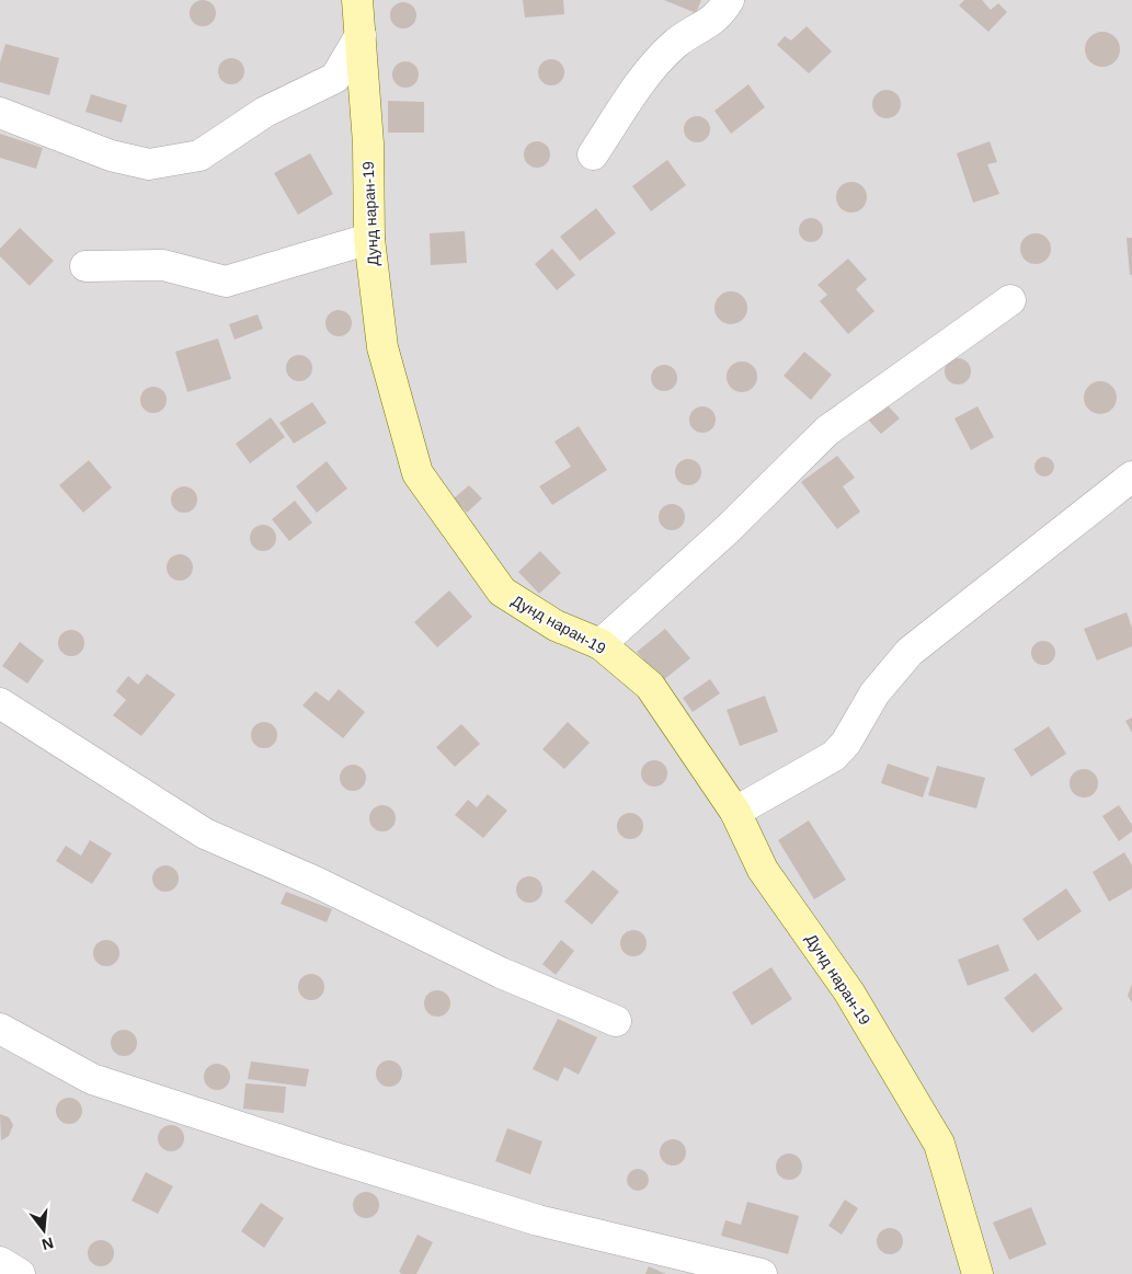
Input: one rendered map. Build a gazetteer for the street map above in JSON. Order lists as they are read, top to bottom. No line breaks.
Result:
{"streets":{"street":["Дунд наран-19"]},"north":"bottom"}
